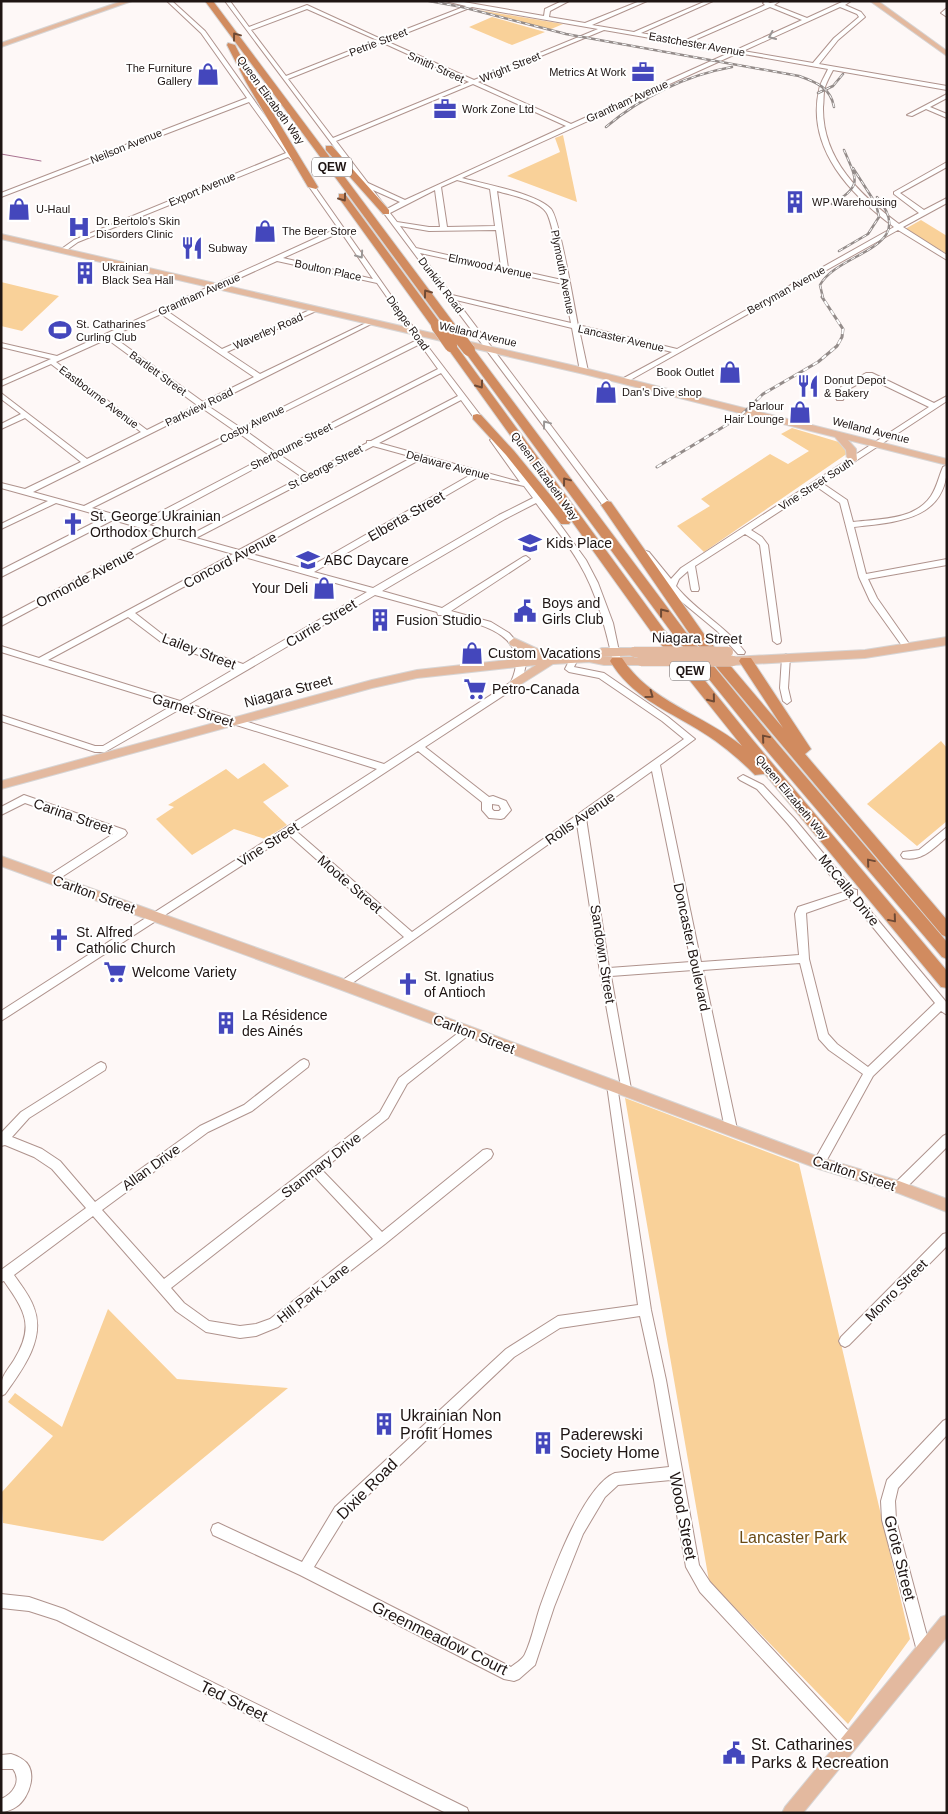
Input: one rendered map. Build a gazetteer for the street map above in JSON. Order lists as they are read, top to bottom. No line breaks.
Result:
{"streets":{"highway":["Queen Elizabeth Way","QEW"],"main road":["Welland Avenue","Niagara Street","Carlton Street"],"street":["Petrie Street","Eastchester Avenue","Smith Street","Wright Street","Grantham Avenue","Neilson Avenue","Export Avenue","Elmwood Avenue","Boulton Place","Plymouth Avenue","Dunkirk Road","Berryman Avenue","Dieppe Road","Waverley Road","Lancaster Avenue","Bartlett Street","Eastbourne Avenue","Parkview Road","Cosby Avenue","Sherbourne Street","Delaware Avenue","St George Street","Vine Street South","Elberta Street","Concord Avenue","Ormonde Avenue","Currie Street","Lailey Street","Garnet Street","Carina Street","Rolls Avenue","Vine Street","Moote Street","McCalla Drive","Doncaster Boulevard","Sandown Street","Stanmary Drive","Allan Drive","Monro Street","Hill Park Lane","Dixie Road","Wood Street","Grote Street","Greenmeadow Court","Ted Street"]},"crossings":[["Petrie Street","Eastchester Avenue"],["Petrie Street","Smith Street"],["Petrie Street","Dunkirk Road"],["Eastchester Avenue","Wright Street"],["Eastchester Avenue","Grantham Avenue"],["Smith Street","Wright Street"],["Smith Street","Grantham Avenue"],["Smith Street","Dunkirk Road"],["Wright Street","Dunkirk Road"],["Grantham Avenue","Boulton Place"],["Grantham Avenue","Plymouth Avenue"],["Grantham Avenue","Dunkirk Road"],["Grantham Avenue","Dieppe Road"],["Grantham Avenue","Welland Avenue"],["Grantham Avenue","Bartlett Street"],["Grantham Avenue","Eastbourne Avenue"],["Neilson Avenue","Dieppe Road"],["Export Avenue","Dieppe Road"],["Export Avenue","Welland Avenue"],["Elmwood Avenue","Plymouth Avenue"],["Elmwood Avenue","Dunkirk Road"],["Boulton Place","Dieppe Road"],["Plymouth Avenue","Welland Avenue"],["Plymouth Avenue","Lancaster Avenue"],["Dunkirk Road","Welland Avenue"],["Dunkirk Road","Lancaster Avenue"],["Dunkirk Road","Vine Street South"],["Dunkirk Road","Niagara Street"],["Berryman Avenue","Welland Avenue"],["Berryman Avenue","Lancaster Avenue"],["Dieppe Road","Welland Avenue"],["Dieppe Road","Cosby Avenue"],["Dieppe Road","Sherbourne Street"],["Dieppe Road","Delaware Avenue"],["Dieppe Road","St George Street"],["Dieppe Road","Currie Street"],["Dieppe Road","Niagara Street"],["Waverley Road","Welland Avenue"],["Welland Avenue","Parkview Road"],["Welland Avenue","Vine Street South"],["Bartlett Street","Parkview Road"],["Bartlett Street","Cosby Avenue"],["Bartlett Street","Sherbourne Street"],["Bartlett Street","St George Street"],["Eastbourne Avenue","Parkview Road"],["Delaware Avenue","St George Street"],["Delaware Avenue","Elberta Street"],["Delaware Avenue","Concord Avenue"],["Concord Avenue","Lailey Street"],["Concord Avenue","Garnet Street"],["Currie Street","Lailey Street"],["Currie Street","Garnet Street"],["Niagara Street","Garnet Street"],["Niagara Street","Rolls Avenue"],["Garnet Street","Vine Street"],["Carina Street","Carlton Street"],["Rolls Avenue","Moote Street"],["Rolls Avenue","Carlton Street"],["Rolls Avenue","Doncaster Boulevard"],["Rolls Avenue","Sandown Street"],["Vine Street","Moote Street"],["Vine Street","Carlton Street"],["Carlton Street","Doncaster Boulevard"],["Carlton Street","Sandown Street"],["Carlton Street","Stanmary Drive"],["Carlton Street","Wood Street"],["Stanmary Drive","Hill Park Lane"],["Allan Drive","Hill Park Lane"],["Dixie Road","Wood Street"],["Dixie Road","Greenmeadow Court"],["Wood Street","Greenmeadow Court"]],"parks":["Lancaster Park"],"places":{"office":["Metrics At Work","Work Zone Ltd"],"shop":["The Furniture Gallery","U-Haul","The Beer Store","Book Outlet","Dan's Dive shop","Parlour Hair Lounge","Your Deli","Custom Vacations"],"building":["WP Warehousing","Ukrainian Black Sea Hall","Fusion Studio","La Résidence des Ainés","Ukrainian Non Profit Homes","Paderewski Society Home"],"hospital":["Dr. Bertolo's Skin Disorders Clinic"],"restaurant":["Subway","Donut Depot & Bakery"],"sports":["St. Catharines Curling Club"],"church":["St. George Ukrainian Orthodox Church","St. Alfred Catholic Church","St. Ignatius of Antioch"],"school or university":["Kids Place","ABC Daycare"],"public building":["Boys and Girls Club","St. Catharines Parks & Recreation"],"supermarket":["Petro-Canada","Welcome Variety"]}}
